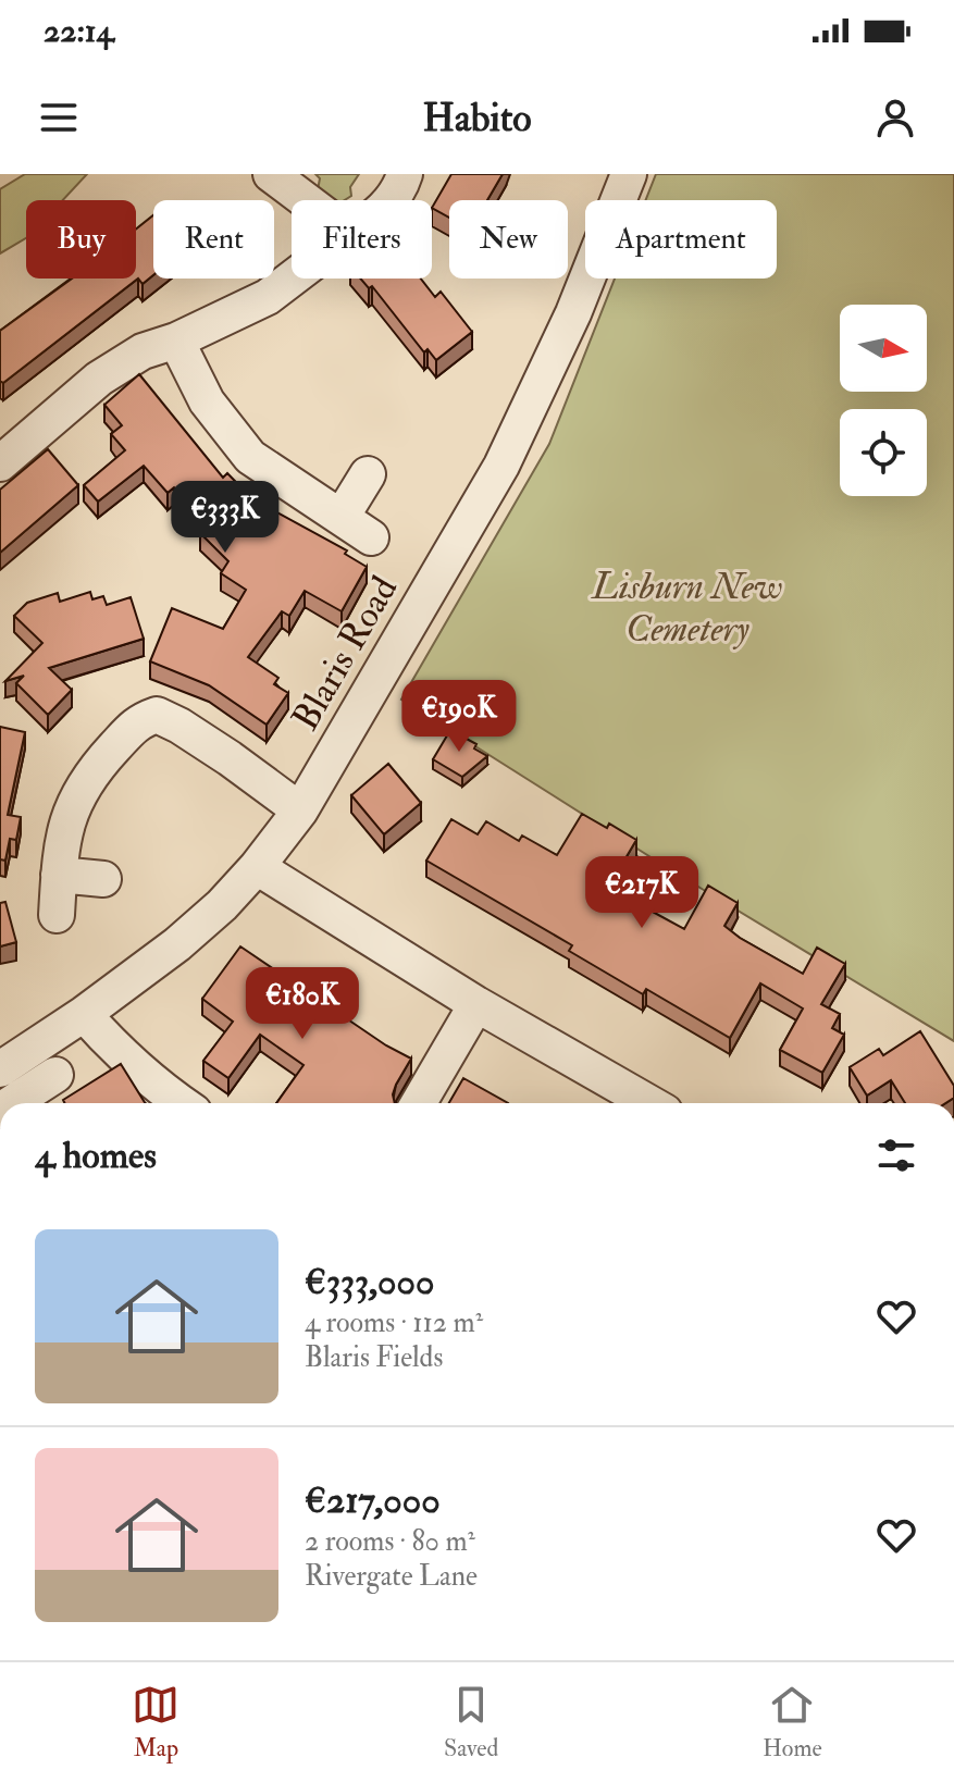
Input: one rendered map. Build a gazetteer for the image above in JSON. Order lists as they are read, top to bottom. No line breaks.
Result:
{"streets":{"street":["Blaris Road"]},"parks":["Lisburn New Cemetery"],"north":"right","page":{"status":"22:14","header":"Habito","chip":["Buy","Rent","Filters","New","Apartment"],"price":["€333K","€190K","€217K","€180K"],"heading":"4 homes","list":[{"name":"€333,000","note":"4 rooms · 112 m² · Blaris Fields"},{"name":"€217,000","note":"2 rooms · 80 m² · Rivergate Lane"}],"tabs":["Map","Saved","Home"]}}
